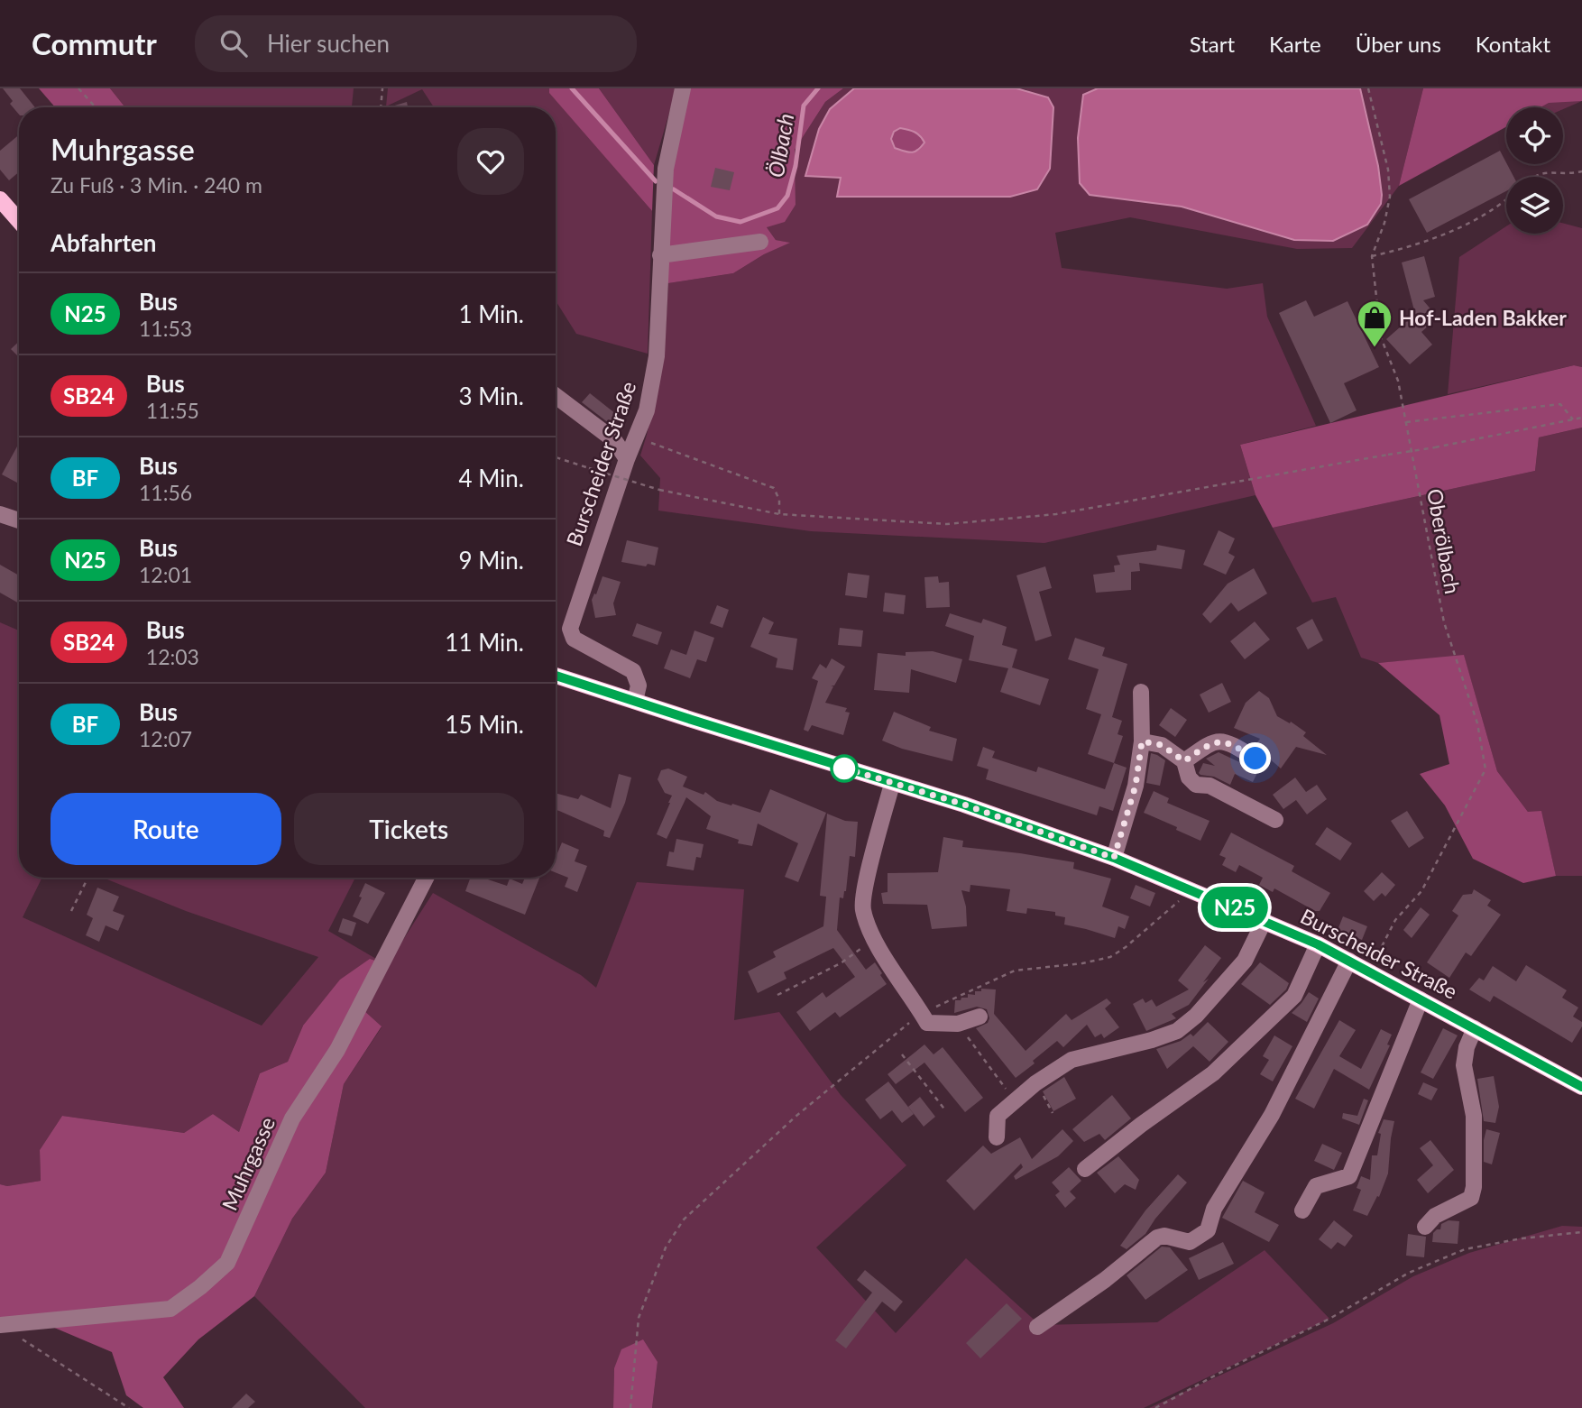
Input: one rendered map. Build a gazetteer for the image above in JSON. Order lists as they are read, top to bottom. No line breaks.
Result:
{"streets":{"main road":["Burscheider Straße"],"street":["Muhrgasse"],"path":["Oberölbach"]},"crossings":[["Burscheider Straße","Oberölbach"]],"water":["Ölbach"],"places":{"shop":["Hof-Laden Bakker"]},"lines":["bus line N25"],"page":{"header":"Commutr","search":"Hier suchen","nav":["Start","Karte","Über uns","Kontakt"],"on_map":"N25","heading":[["Muhrgasse","Zu Fuß · 3 Min. · 240 m"],"Abfahrten"],"list":[{"mark":"N25","name":"Bus","note":"11:53","value":"1 Min."},{"mark":"SB24","name":"Bus","note":"11:55","value":"3 Min."},{"mark":"BF","name":"Bus","note":"11:56","value":"4 Min."},{"mark":"N25","name":"Bus","note":"12:01","value":"9 Min."},{"mark":"SB24","name":"Bus","note":"12:03","value":"11 Min."},{"mark":"BF","name":"Bus","note":"12:07","value":"15 Min."}],"buttons":["Route","Tickets"]}}
